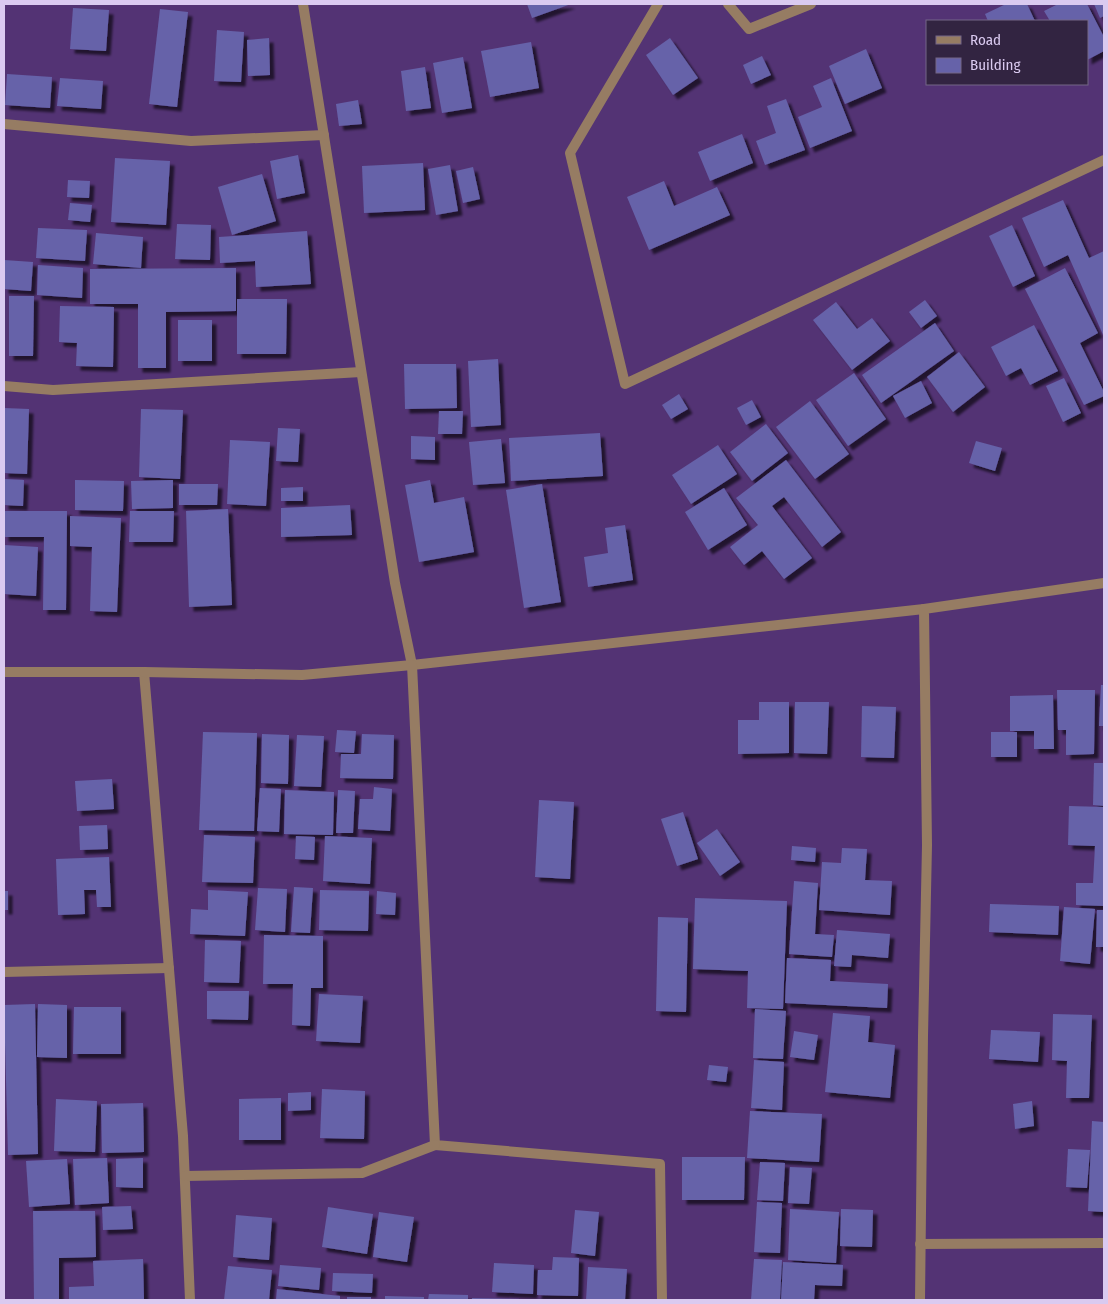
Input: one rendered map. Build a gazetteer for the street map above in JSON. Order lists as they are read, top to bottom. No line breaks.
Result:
{"legend":["Road","Building"]}
